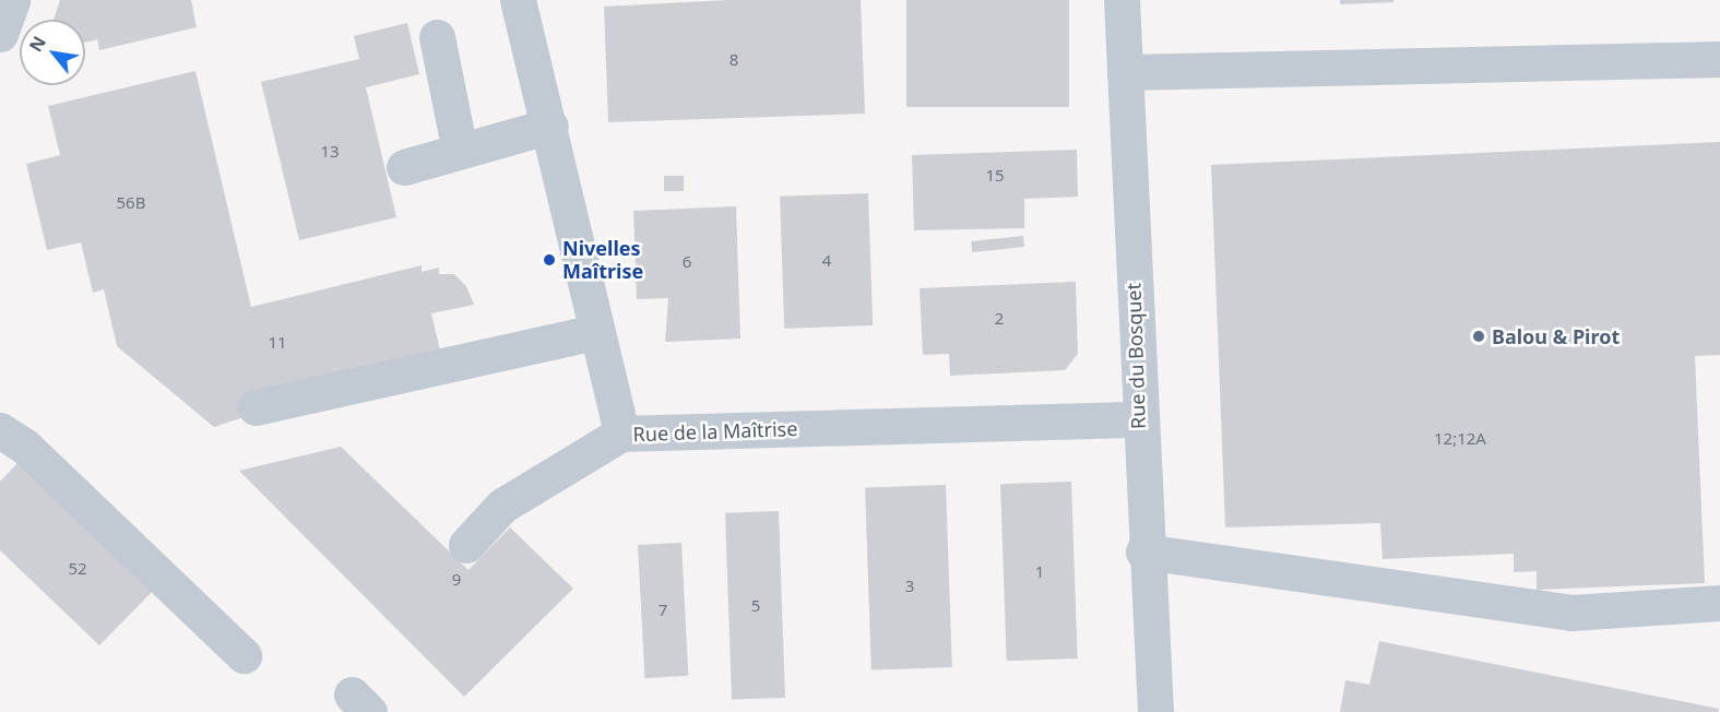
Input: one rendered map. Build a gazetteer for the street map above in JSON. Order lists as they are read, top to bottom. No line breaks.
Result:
{"streets":{"street":["Rue du Bosquet","Rue de la Maîtrise"]},"crossings":[["Rue du Bosquet","Rue de la Maîtrise"]],"places":["Nivelles Maîtrise","Balou & Pirot"],"house_numbers":["8","13","15","56B","4","6","2","11","12;12A","52","1","9","3","5","7"],"north":"top left"}
